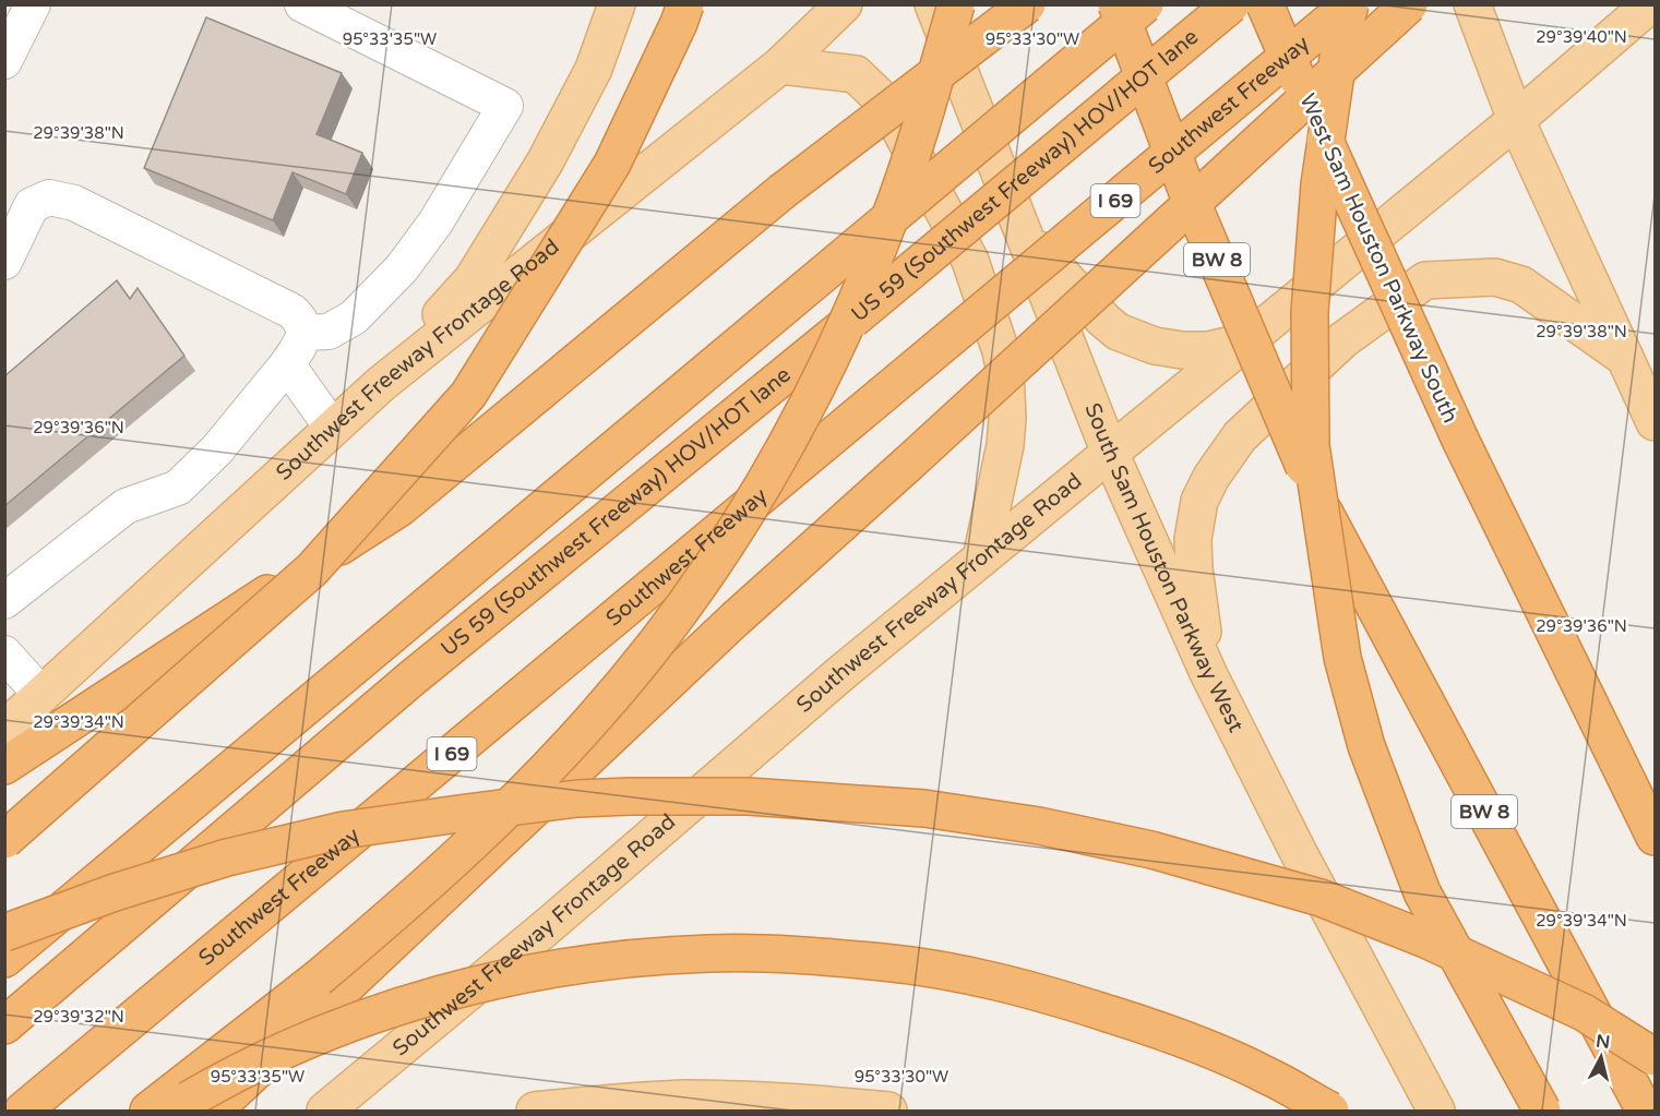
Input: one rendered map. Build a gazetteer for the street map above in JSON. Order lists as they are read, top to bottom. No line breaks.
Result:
{"streets":{"highway":["Southwest Freeway","US 59 (Southwest Freeway) HOV/HOT lane","I 69","West Sam Houston Parkway South","BW 8"],"main road":["Southwest Freeway Frontage Road","South Sam Houston Parkway West"]},"crossings":[["Southwest Freeway Frontage Road","South Sam Houston Parkway West"]],"north":"top","coordinates":["29°39'40\"N","95°33'35\"W","95°33'30\"W","29°39'38\"N","29°39'36\"N","29°39'34\"N","29°39'32\"N"]}
